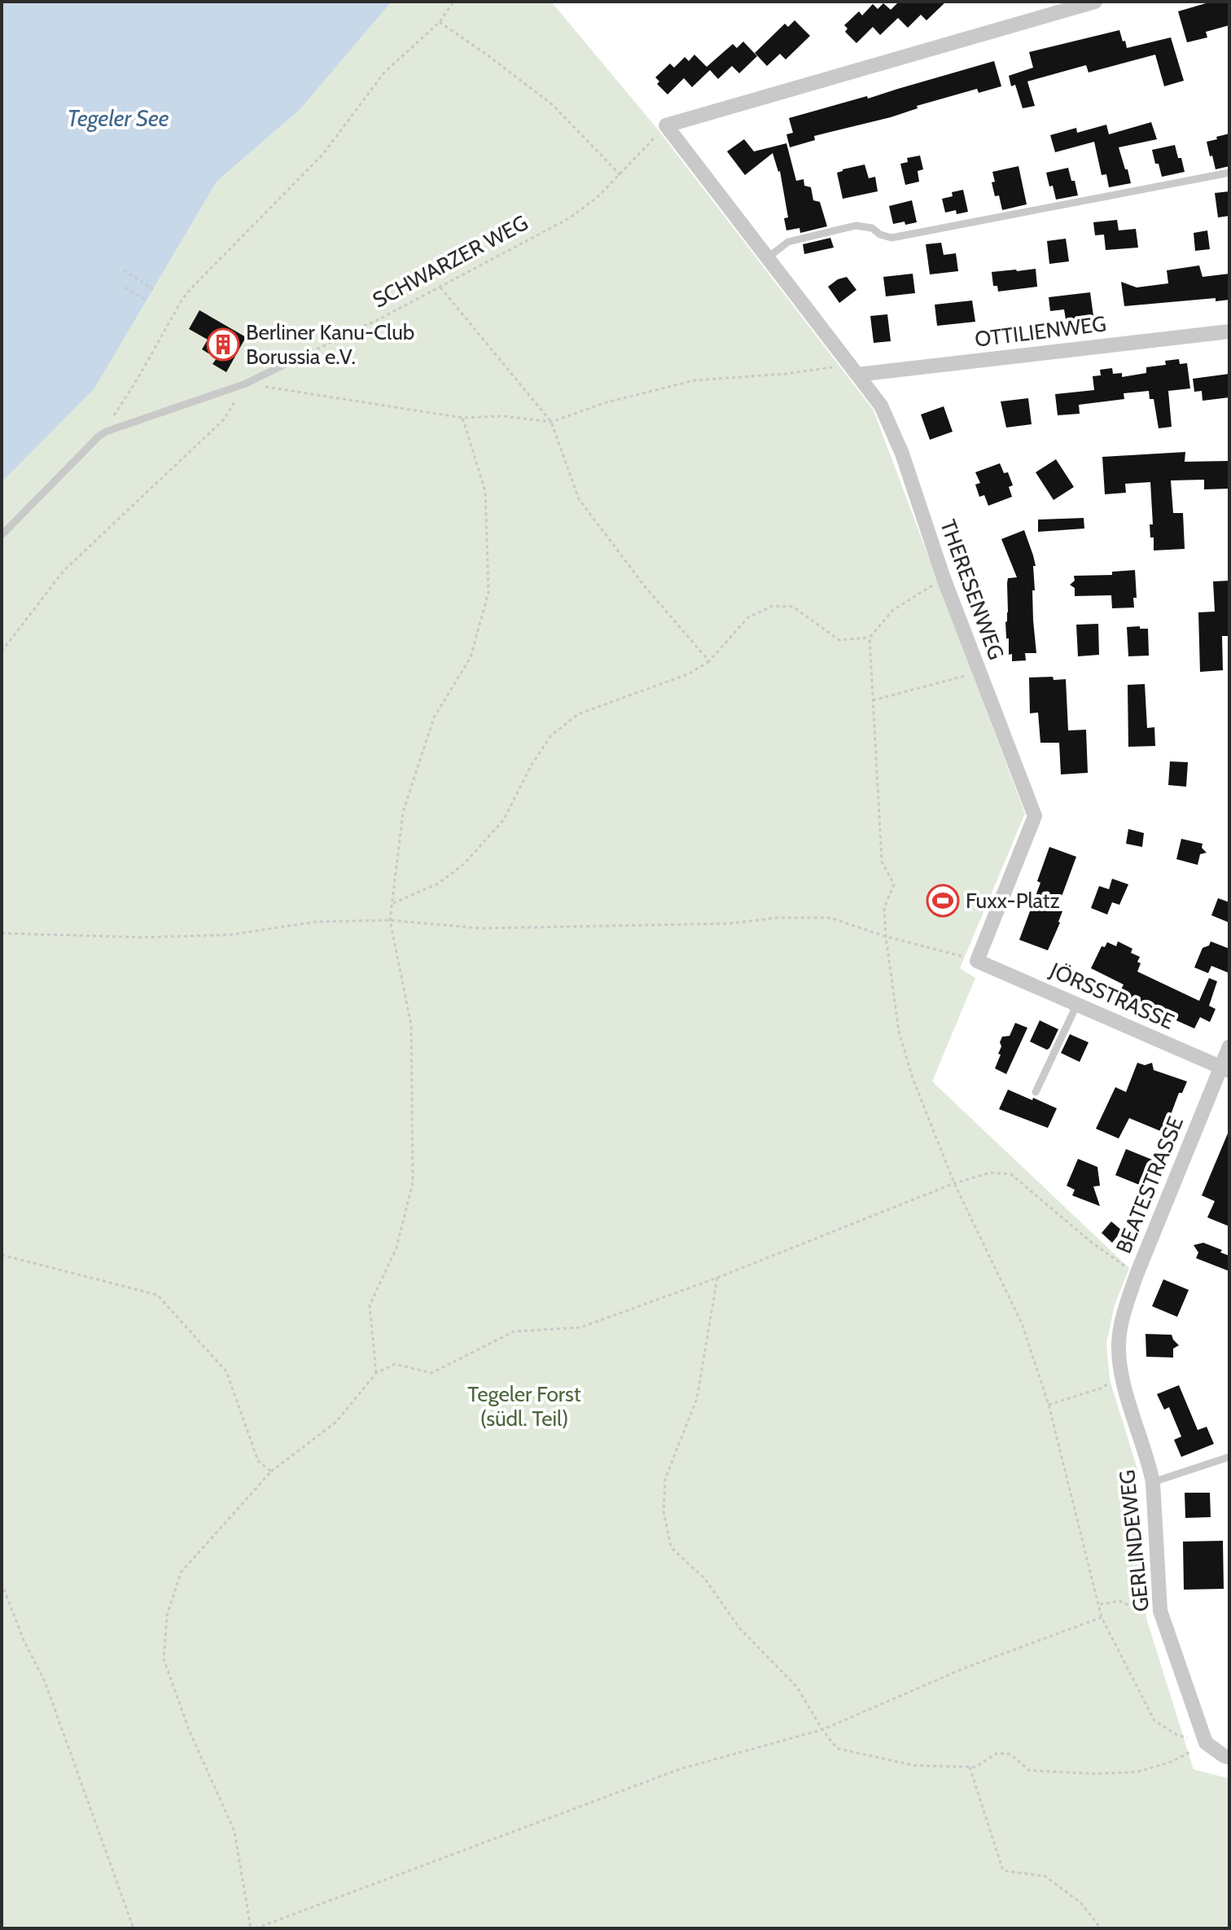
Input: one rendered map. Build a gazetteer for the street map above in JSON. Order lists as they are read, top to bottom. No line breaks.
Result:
{"streets":{"street":["OTTILIENWEG","THERESENWEG","JÖRSSTRASSE","BEATESTRASSE","GERLINDEWEG"],"path":["SCHWARZER WEG"]},"crossings":[["SCHWARZER WEG","THERESENWEG"],["OTTILIENWEG","THERESENWEG"],["THERESENWEG","JÖRSSTRASSE"],["JÖRSSTRASSE","BEATESTRASSE"],["BEATESTRASSE","GERLINDEWEG"]],"water":["Tegeler See"],"parks":["Tegeler Forst (südl. Teil)"],"places":{"building":["Berliner Kanu-Club Borussia e.V."],"sports":["Fuxx-Platz"]}}
